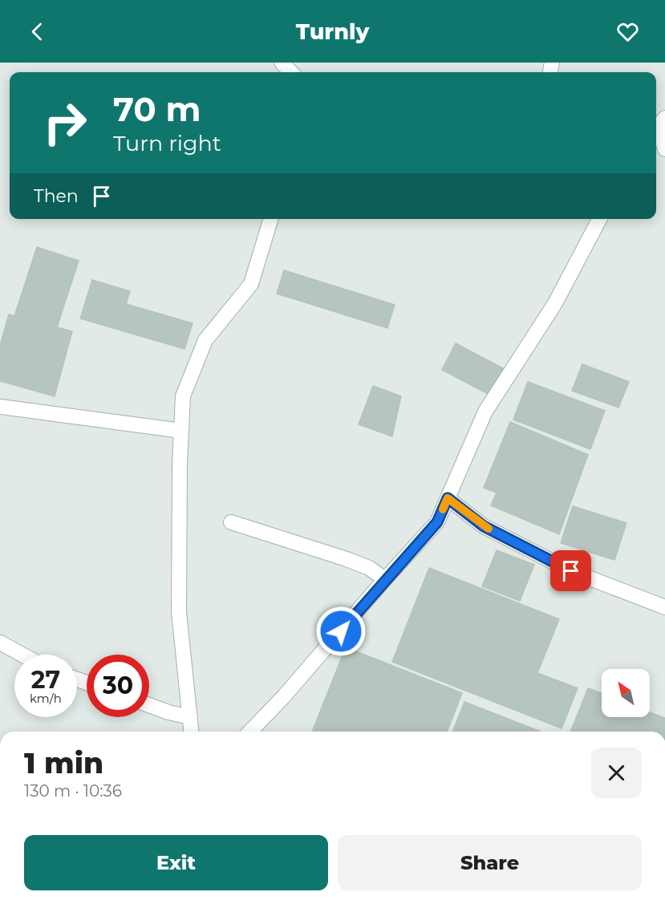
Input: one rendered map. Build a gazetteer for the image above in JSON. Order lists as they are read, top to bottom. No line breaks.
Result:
{"north":"top left","page":{"header":"Turnly","turn":["70 m","Turn right"],"then":"Then","speed":"27 km/h","limit":"30","heading":["1 min","130 m · 10:36"],"buttons":["Exit","Share"]}}
